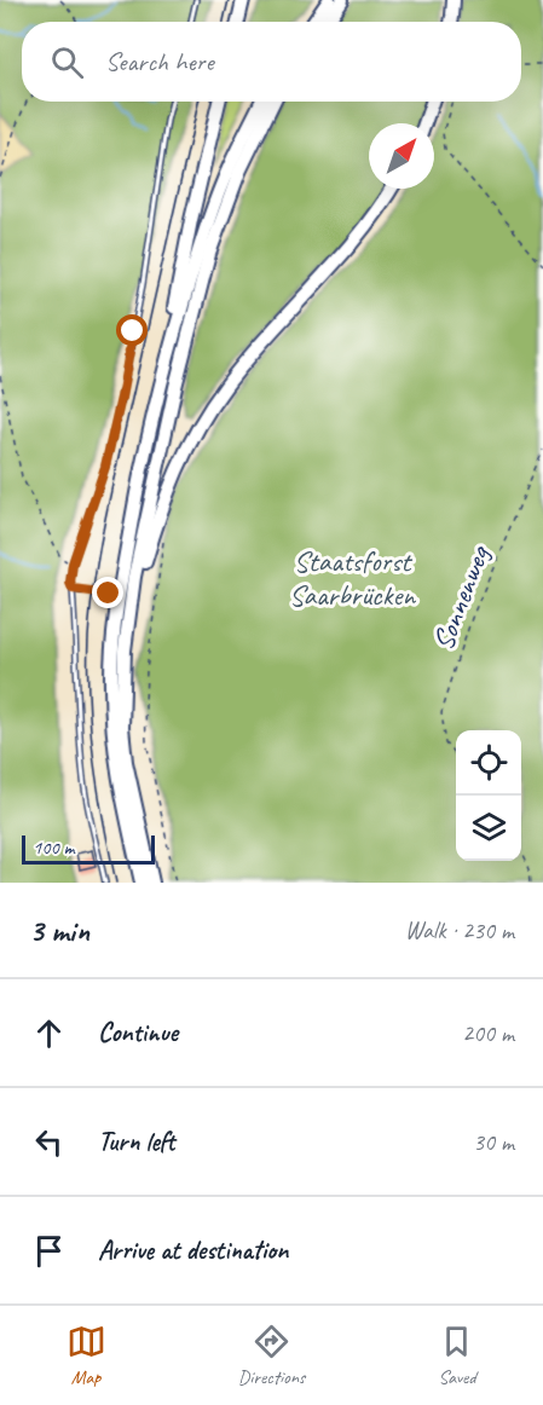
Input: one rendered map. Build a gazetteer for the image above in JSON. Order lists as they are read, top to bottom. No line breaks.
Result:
{"streets":{"path":["Sonnenweg"]},"parks":["Staatsforst Saarbrücken"],"scale_bar":"100 m","north":"top right","page":{"search":"Search here","scale":"100 m","heading":["3 min","Walk · 230 m"],"list":[["Continue","200 m"],["Turn left","30 m"],"Arrive at destination"],"nav":["Map","Directions","Saved"]}}
